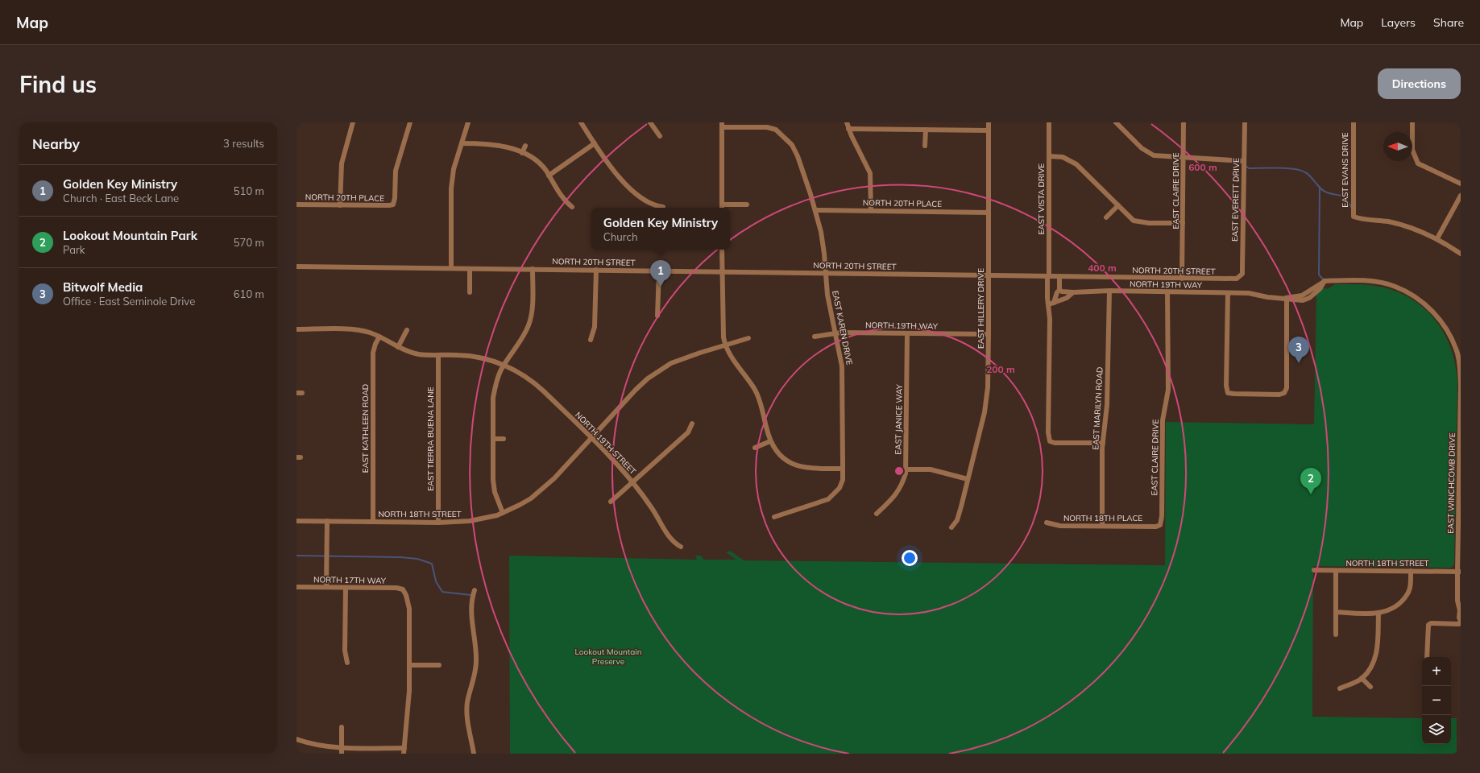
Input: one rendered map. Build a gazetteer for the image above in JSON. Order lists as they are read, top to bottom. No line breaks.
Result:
{"streets":{"street":["EAST EVANS DRIVE","EAST CLAIRE DRIVE","NORTH 20TH PLACE","EAST VISTA DRIVE","EAST EVERETT DRIVE","NORTH 20TH STREET","NORTH 19TH WAY","EAST HILLERY DRIVE","EAST KAREN DRIVE","EAST MARILYN ROAD","EAST JANICE WAY","EAST KATHLEEN ROAD","EAST TIERRA BUENA LANE","NORTH 19TH STREET","EAST WINCHCOMB DRIVE","NORTH 18TH STREET","NORTH 18TH PLACE","NORTH 17TH WAY"]},"crossings":[["EAST CLAIRE DRIVE","NORTH 20TH STREET"],["EAST CLAIRE DRIVE","NORTH 19TH WAY"],["EAST CLAIRE DRIVE","NORTH 18TH PLACE"],["NORTH 20TH PLACE","EAST HILLERY DRIVE"],["NORTH 20TH PLACE","EAST KAREN DRIVE"],["EAST VISTA DRIVE","NORTH 20TH STREET"],["EAST VISTA DRIVE","NORTH 19TH WAY"],["EAST VISTA DRIVE","EAST MARILYN ROAD"],["EAST EVERETT DRIVE","NORTH 20TH STREET"],["NORTH 20TH STREET","EAST HILLERY DRIVE"],["NORTH 20TH STREET","EAST KAREN DRIVE"],["NORTH 19TH WAY","EAST HILLERY DRIVE"],["NORTH 19TH WAY","EAST KAREN DRIVE"],["NORTH 19TH WAY","EAST MARILYN ROAD"],["NORTH 19TH WAY","EAST JANICE WAY"],["NORTH 19TH WAY","EAST WINCHCOMB DRIVE"],["EAST MARILYN ROAD","NORTH 18TH PLACE"],["EAST KATHLEEN ROAD","NORTH 19TH STREET"],["EAST KATHLEEN ROAD","NORTH 18TH STREET"],["EAST TIERRA BUENA LANE","NORTH 19TH STREET"],["EAST TIERRA BUENA LANE","NORTH 18TH STREET"],["NORTH 19TH STREET","NORTH 18TH STREET"],["EAST WINCHCOMB DRIVE","NORTH 18TH STREET"]],"parks":["Lookout Mountain Preserve"],"north":"left","page":{"header":"Map","nav":["Map","Layers","Share"],"buttons":"Directions","title":"Find us","heading":["Nearby","3 results"],"list":[{"mark":"1","name":"Golden Key Ministry","note":"Church · East Beck Lane","value":"510 m"},{"mark":"2","name":"Lookout Mountain Park","note":"Park","value":"570 m"},{"mark":"3","name":"Bitwolf Media","note":"Office · East Seminole Drive","value":"610 m"}],"popup":["Golden Key Ministry","Church"],"pins":["1","3","2"],"map_buttons":["+","−"]},"rings":["600 m","400 m","200 m"]}
